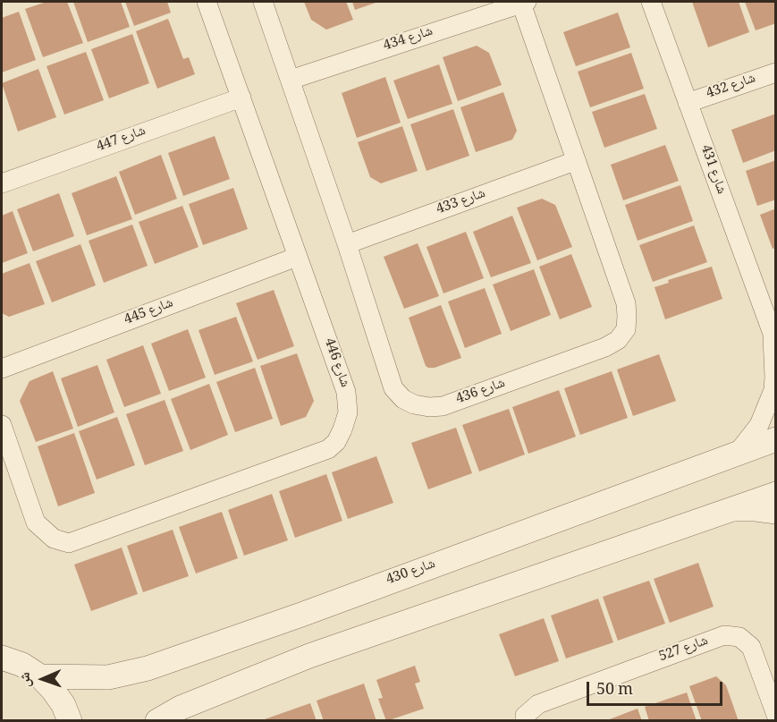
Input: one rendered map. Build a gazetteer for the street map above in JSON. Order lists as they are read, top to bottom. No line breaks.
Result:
{"streets":{"street":["شارع 434","شارع 432","شارع 447","شارع 431","شارع 433","شارع 445","شارع 446","شارع 436","شارع 430","شارع 527"]},"crossings":[["شارع 434","شارع 436"],["شارع 432","شارع 431"],["شارع 447","شارع 446"],["شارع 431","شارع 430"],["شارع 433","شارع 436"],["شارع 445","شارع 446"]],"scale_bar":"50 m","north":"left"}
